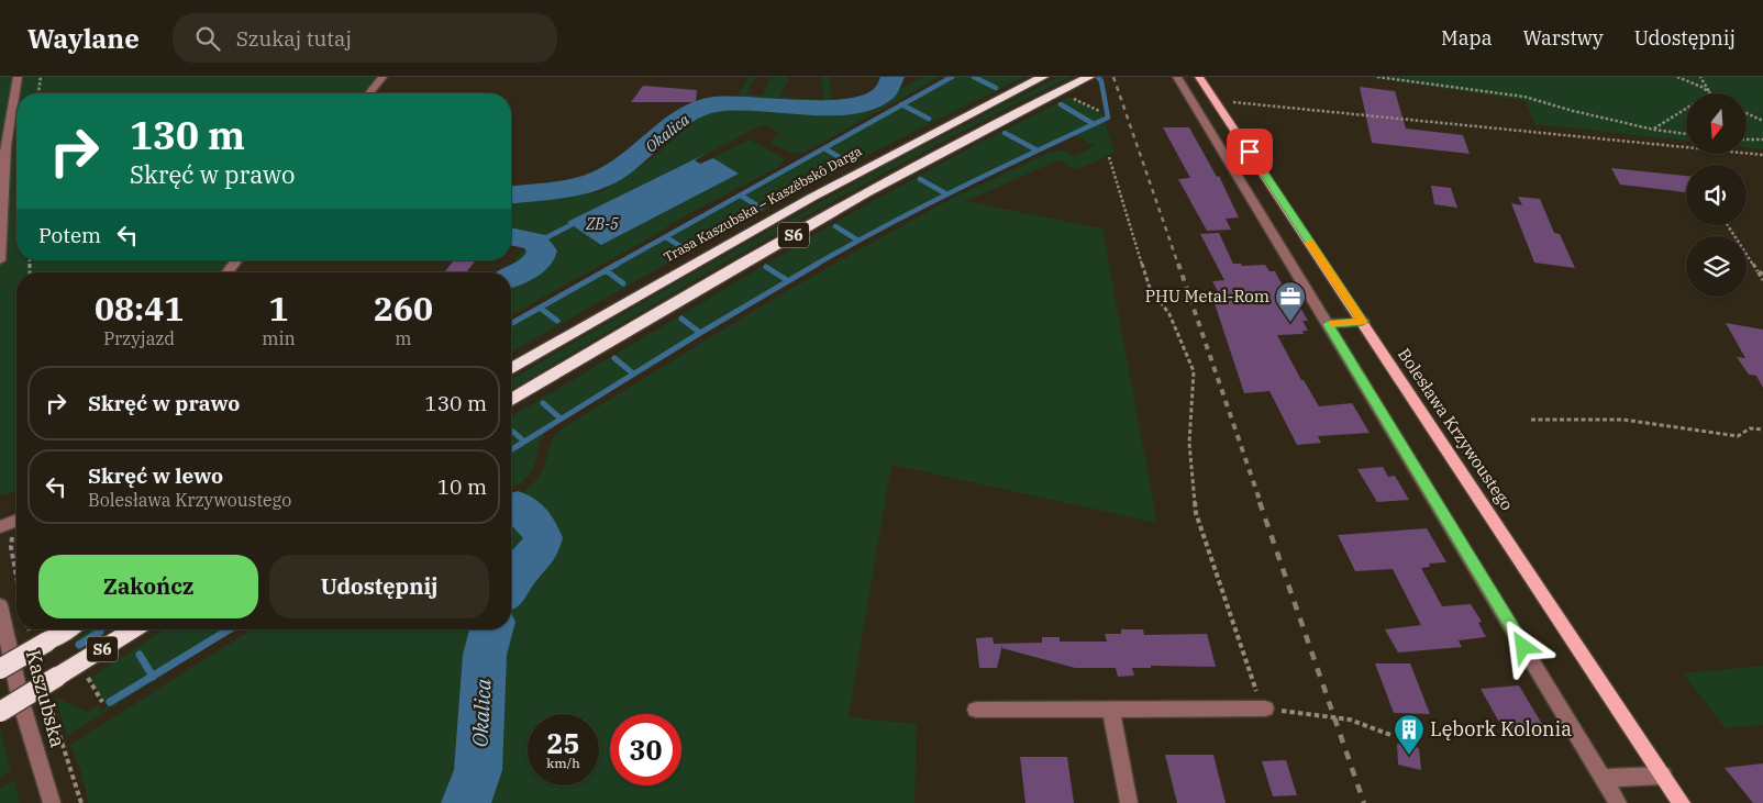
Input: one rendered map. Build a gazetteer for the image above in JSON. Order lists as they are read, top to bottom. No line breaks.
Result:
{"streets":{"highway":["Trasa Kaszubska – Kaszëbskô Darga","S6"],"main road":["Bolesława Krzywoustego"],"street":["Kaszubska"]},"water":["Okalica","ZB-5"],"places":{"office":["PHU Metal-Rom"],"building":["Lębork Kolonia"]},"north":"bottom","page":{"header":"Waylane","search":"Szukaj tutaj","nav":["Mapa","Warstwy","Udostępnij"],"turn":["130 m","Skręć w prawo"],"then":"Potem","eta":["08:41","Przyjazd","1","min","260","m"],"list":[{"name":"Skręć w prawo","value":"130 m"},{"name":"Skręć w lewo","note":"Bolesława Krzywoustego","value":"10 m"}],"buttons":["Zakończ","Udostępnij"],"speed":"25 km/h","limit":"30"}}
